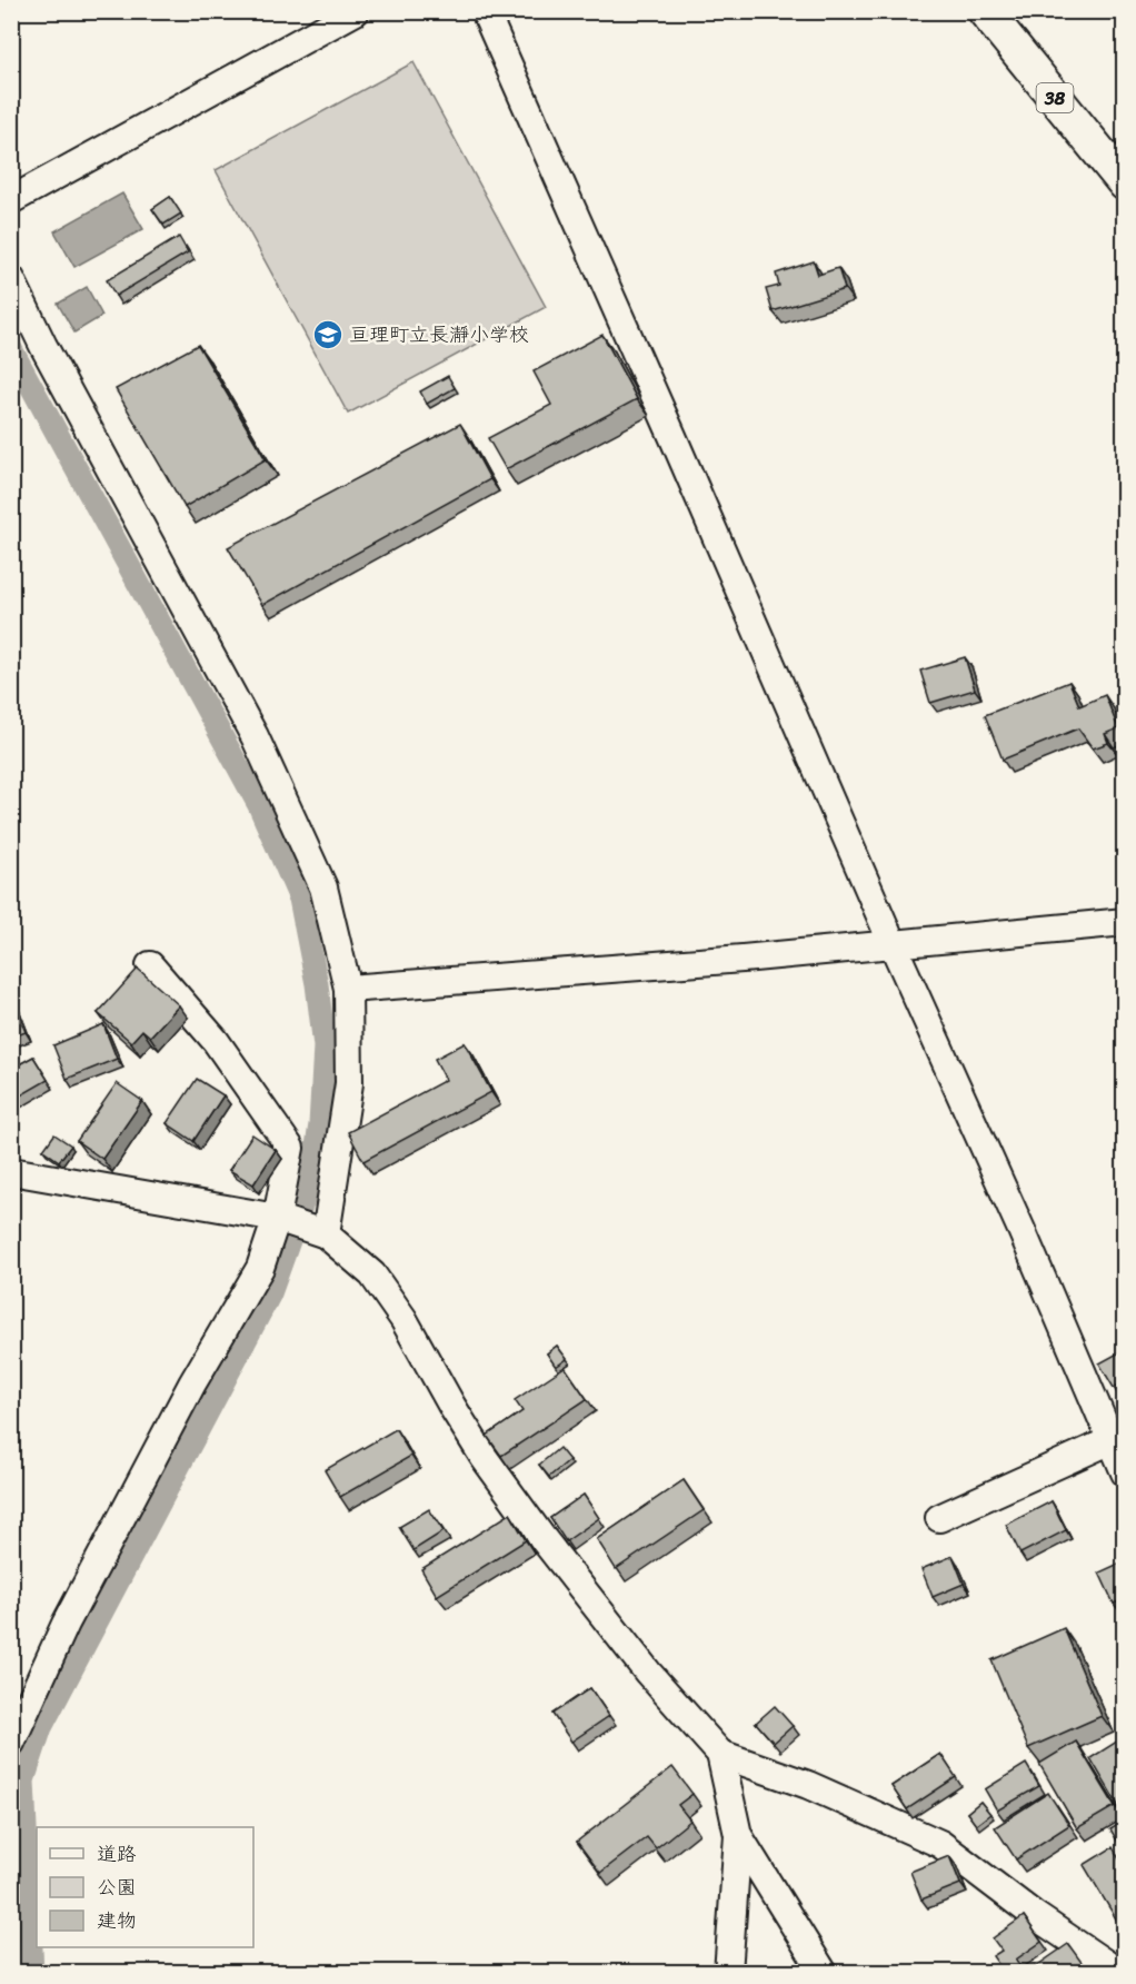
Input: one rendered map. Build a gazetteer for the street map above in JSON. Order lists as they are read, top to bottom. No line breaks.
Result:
{"streets":{"main road":["38"]},"places":{"school or university":["亘理町立長瀞小学校"]},"legend":["道路","公園","建物"]}
